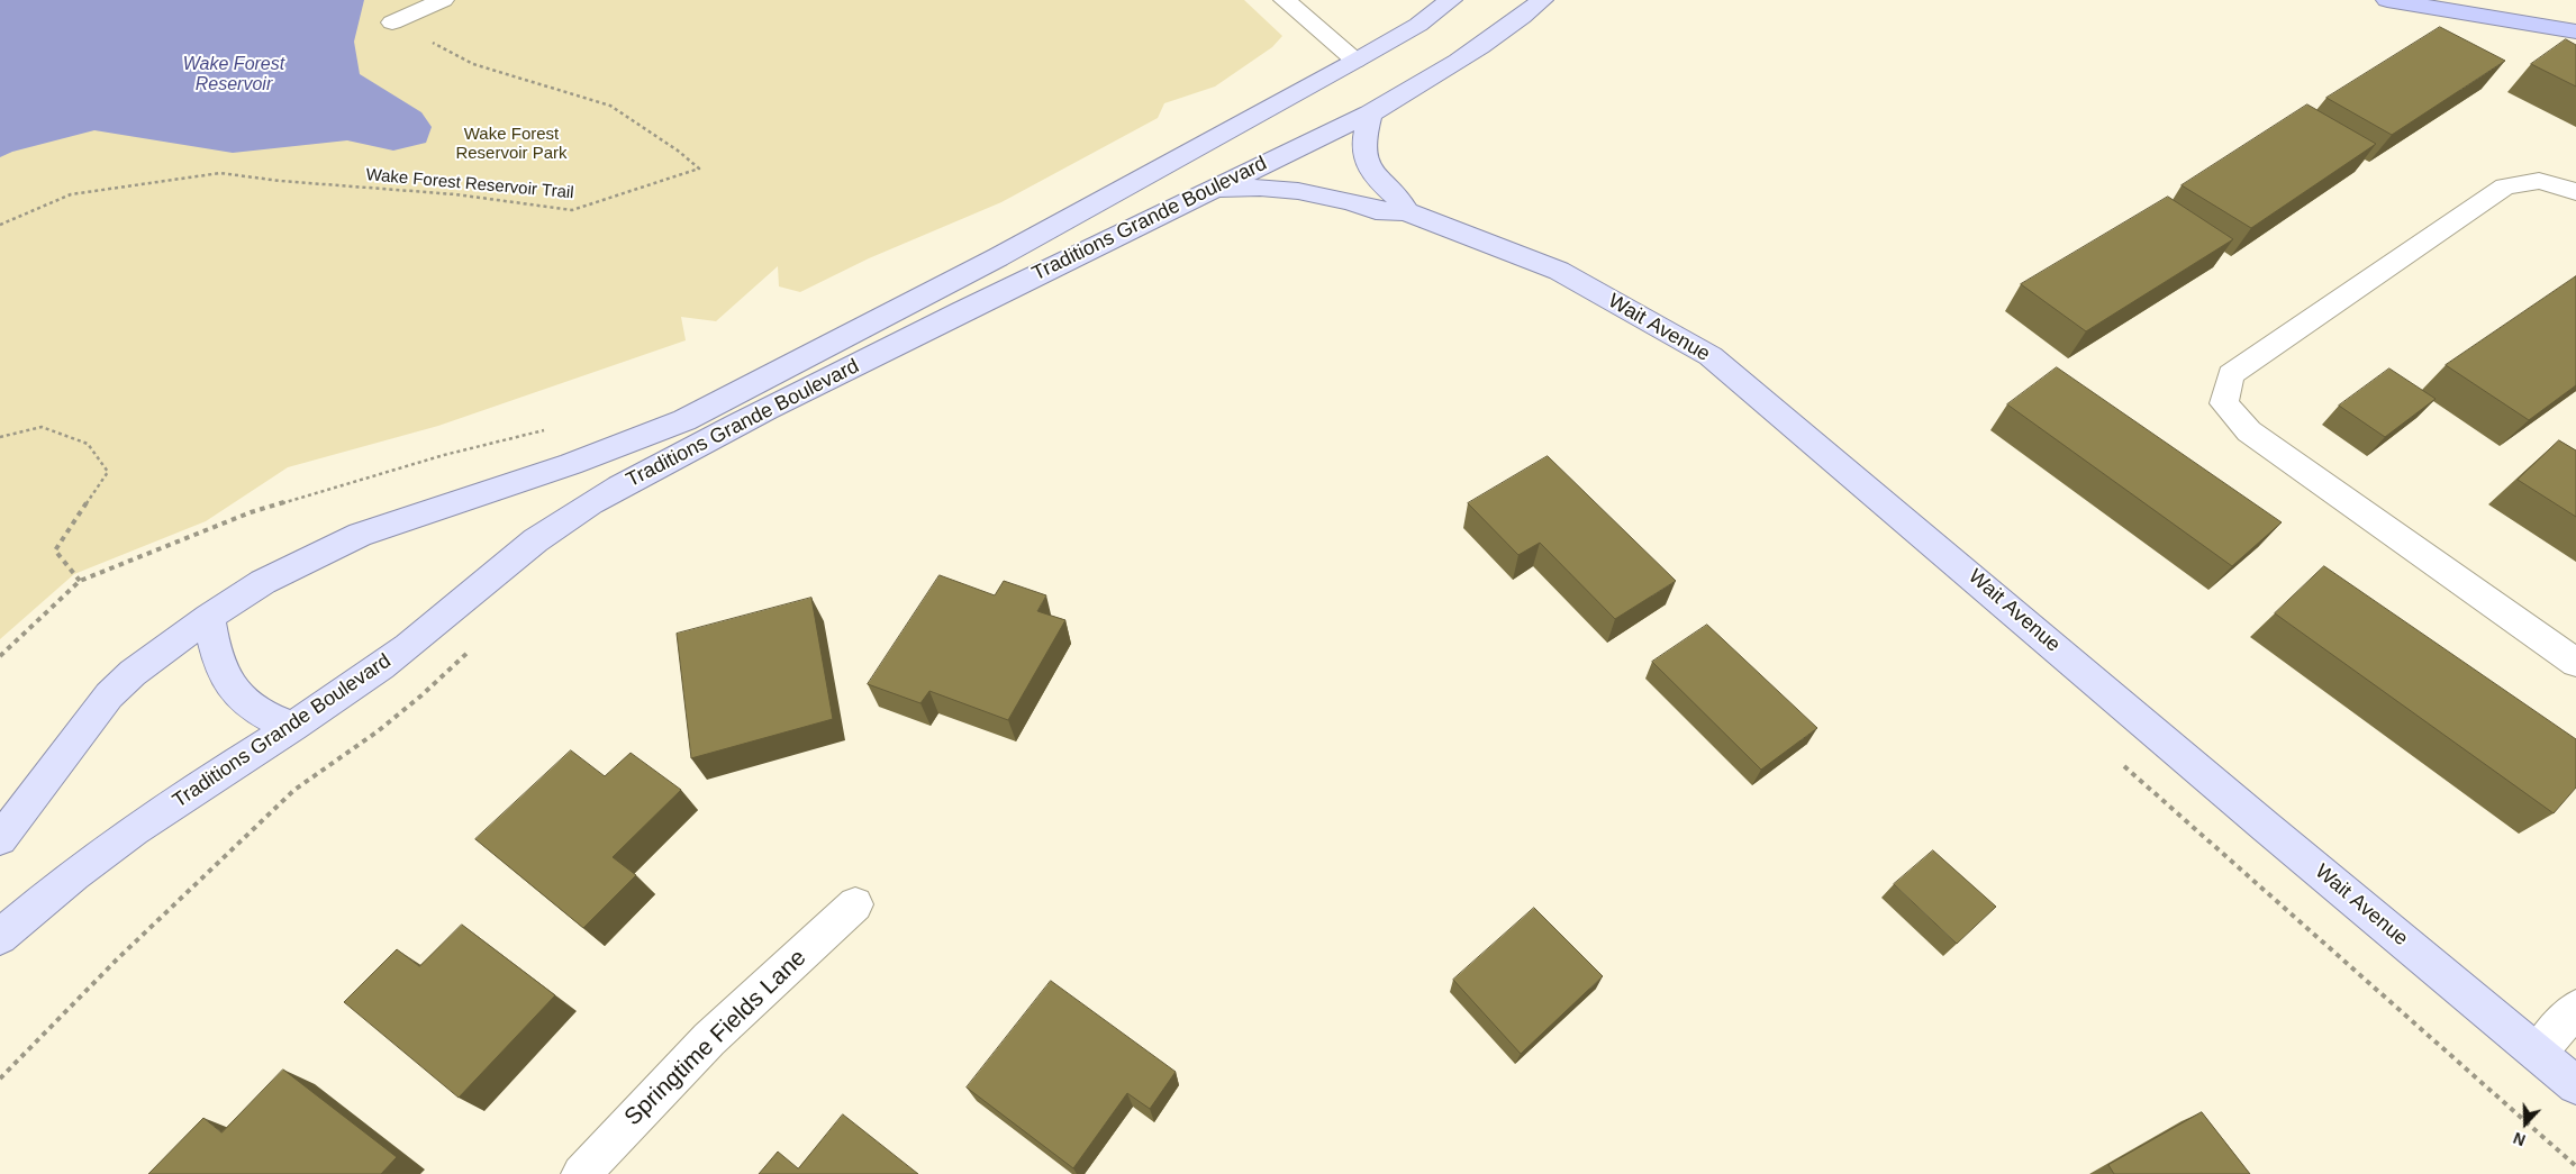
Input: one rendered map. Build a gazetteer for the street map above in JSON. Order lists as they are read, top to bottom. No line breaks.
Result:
{"streets":{"main road":["Traditions Grande Boulevard","Wait Avenue"],"street":["Springtime Fields Lane"],"path":["Wake Forest Reservoir Trail"]},"water":["Wake Forest Reservoir"],"parks":["Wake Forest Reservoir Park"],"north":"bottom"}
